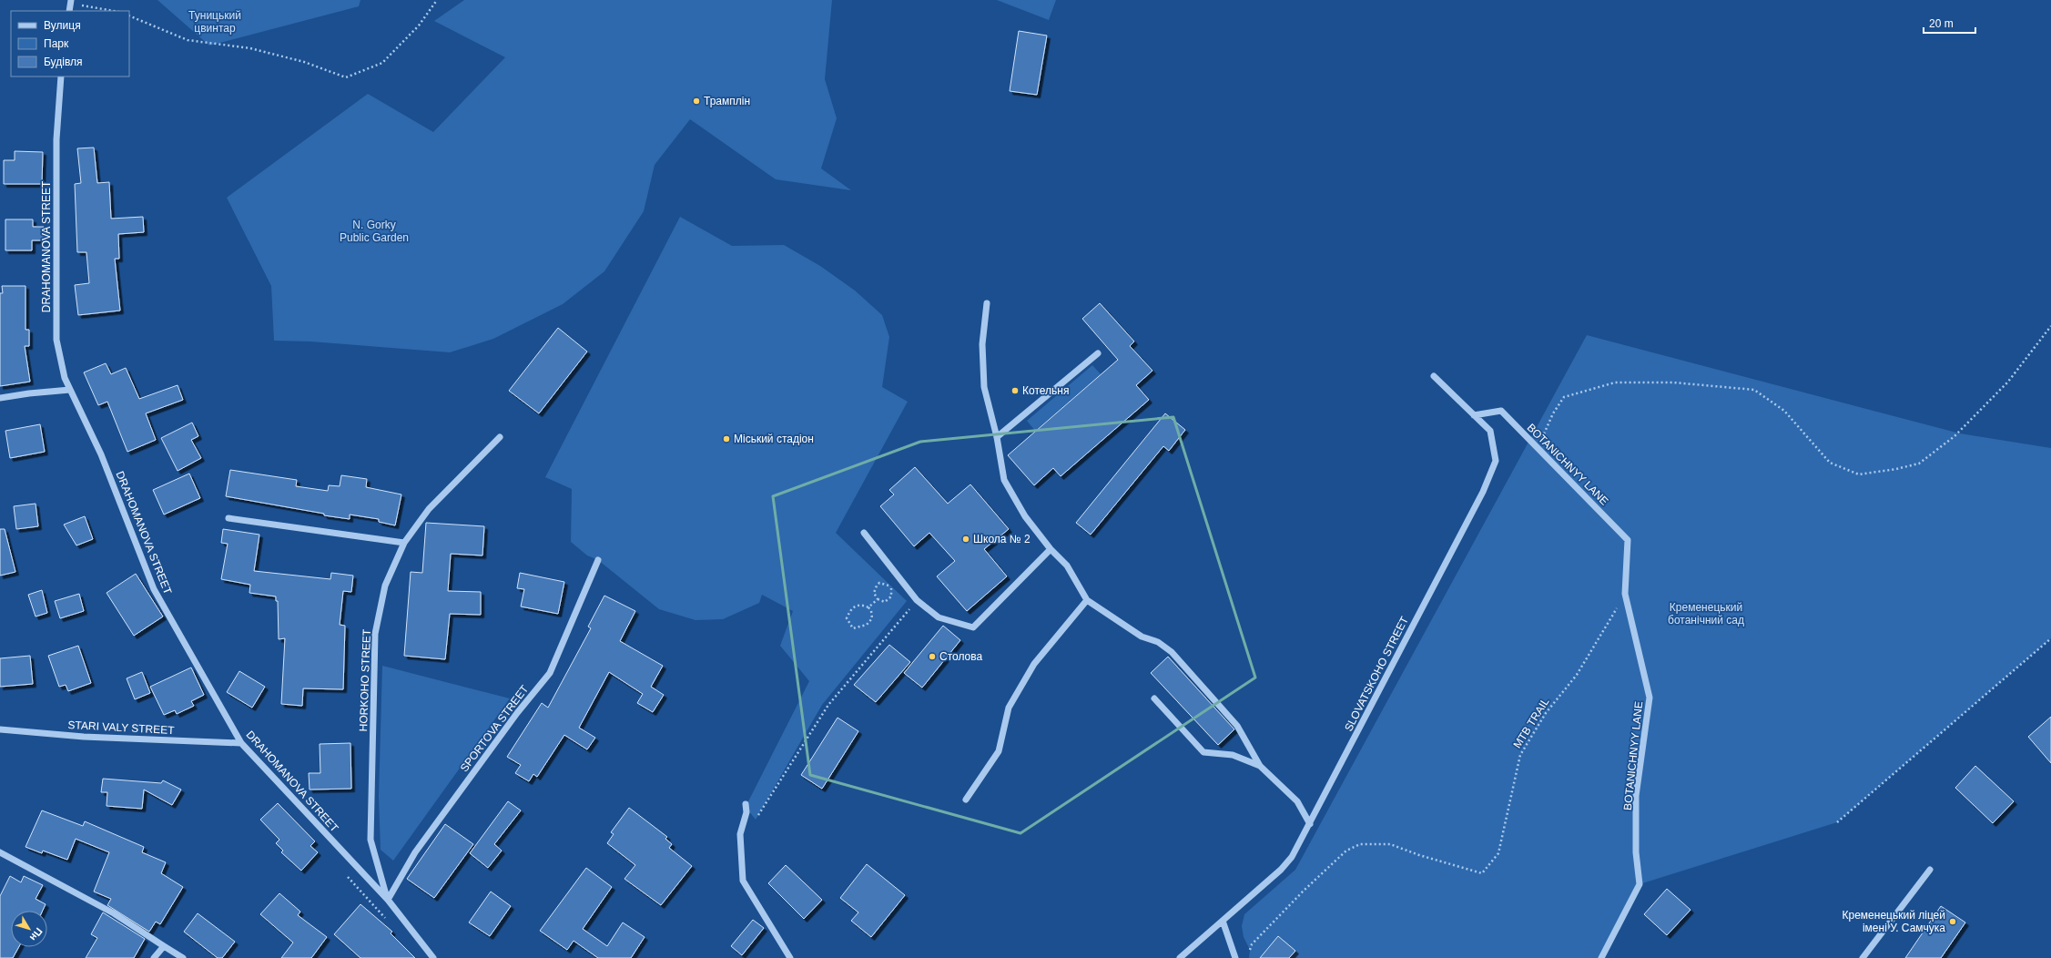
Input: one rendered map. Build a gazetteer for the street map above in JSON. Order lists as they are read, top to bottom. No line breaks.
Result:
{"streets":{"street":["DRAHOMANOVA STREET","BOTANICHNYY LANE","SLOVATSKOHO STREET","HORKOHO STREET","STARI VALY STREET","SPORTOVA STREET"],"path":["MTB TRAIL"]},"crossings":[["DRAHOMANOVA STREET","HORKOHO STREET"],["DRAHOMANOVA STREET","STARI VALY STREET"],["DRAHOMANOVA STREET","SPORTOVA STREET"],["BOTANICHNYY LANE","SLOVATSKOHO STREET"],["BOTANICHNYY LANE","MTB TRAIL"],["HORKOHO STREET","SPORTOVA STREET"]],"parks":["Туницький цвинтар","N. Gorky Public Garden","Кременецький ботанічний сад"],"places":["Трамплін","Котельня","Міський стадіон","Школа № 2","Столова","Кременецький ліцей імені У. Самчука"],"legend":["Вулиця","Парк","Будівля"],"scale_bar":"20 m","north":"bottom right"}
